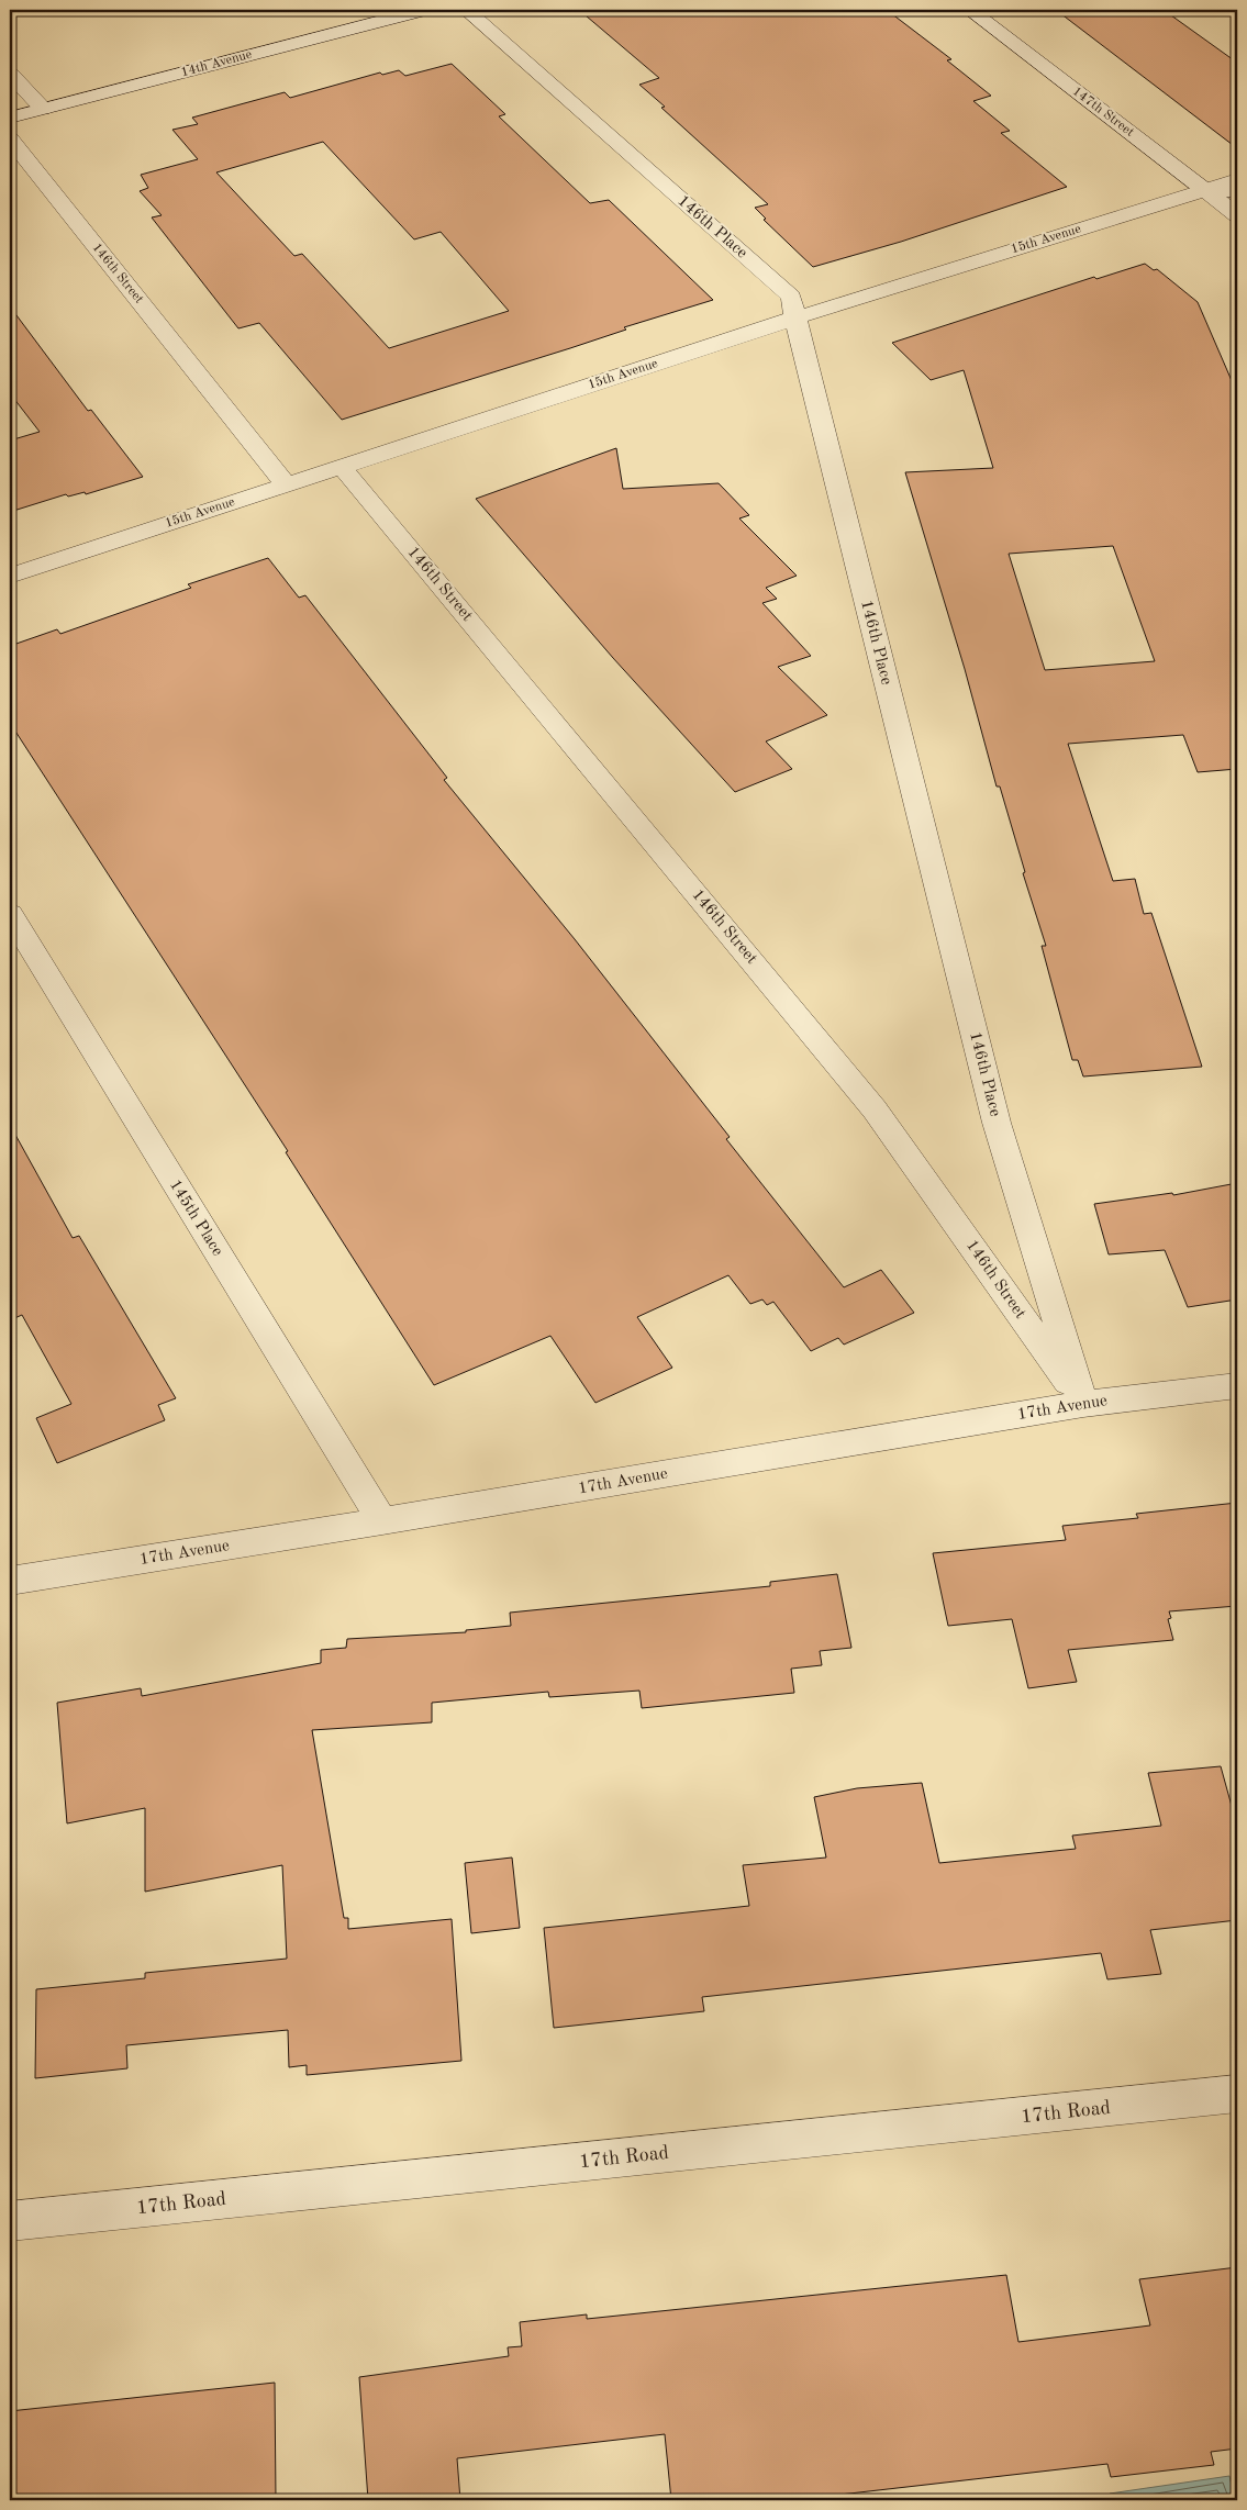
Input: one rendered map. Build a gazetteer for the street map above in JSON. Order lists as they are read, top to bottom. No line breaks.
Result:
{"streets":{"street":["14th Avenue","147th Street","146th Place","15th Avenue","146th Street","145th Place","17th Avenue","17th Road"]},"crossings":[["147th Street","15th Avenue"],["146th Place","15th Avenue"],["146th Place","146th Street"],["146th Place","17th Avenue"],["15th Avenue","146th Street"],["146th Street","17th Avenue"],["145th Place","17th Avenue"]]}
